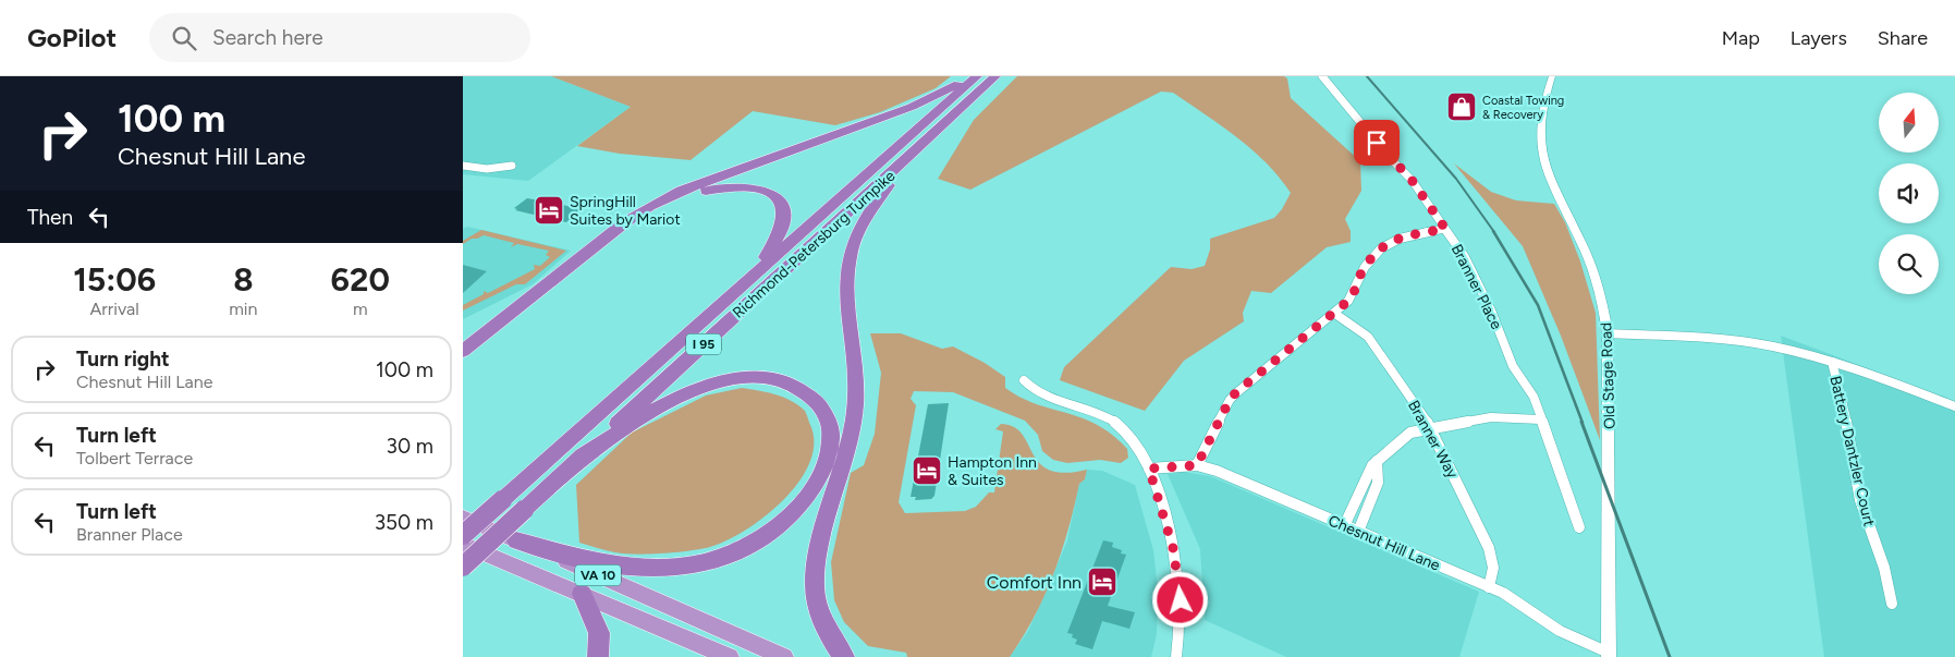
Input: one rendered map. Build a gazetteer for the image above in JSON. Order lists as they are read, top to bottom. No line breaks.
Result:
{"streets":{"highway":["Richmond-Petersburg Turnpike","I 95","VA 10"],"street":["Branner Place","Old Stage Road","Branner Way","Battery Dantzler Court","Chesnut Hill Lane"]},"crossings":[["Old Stage Road","Chesnut Hill Lane"],["Branner Way","Chesnut Hill Lane"]],"places":{"shop":["Coastal Towing & Recovery"],"hotel":["SpringHill Suites by Mariot","Hampton Inn & Suites","Comfort Inn"]},"north":"top","page":{"header":"GoPilot","search":"Search here","nav":["Map","Layers","Share"],"turn":["100 m","Chesnut Hill Lane"],"then":"Then","eta":["15:06","Arrival","8","min","620","m"],"list":[{"name":"Turn right","note":"Chesnut Hill Lane","value":"100 m"},{"name":"Turn left","note":"Tolbert Terrace","value":"30 m"},{"name":"Turn left","note":"Branner Place","value":"350 m"}]}}
